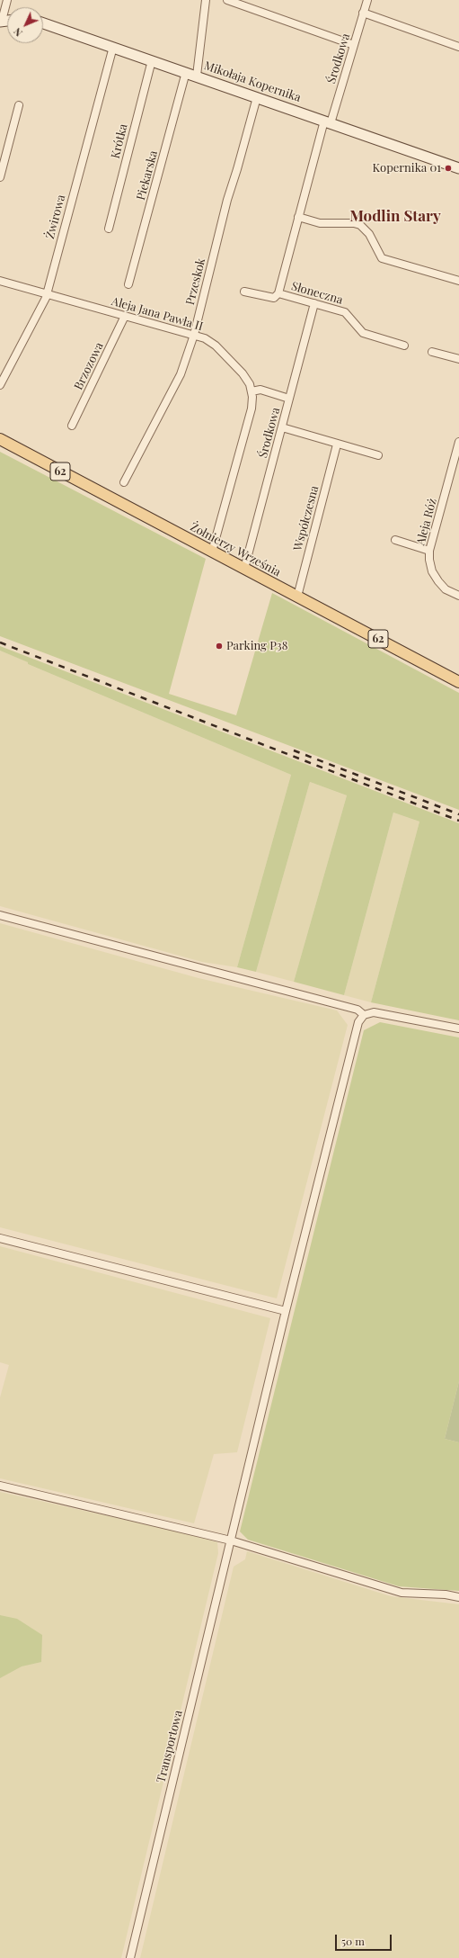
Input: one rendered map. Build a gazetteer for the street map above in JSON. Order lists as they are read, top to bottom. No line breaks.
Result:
{"streets":{"main road":["62","Żołnierzy Września"],"street":["Środkowa","Mikołaja Kopernika","Krótka","Piekarska","Żwirowa","Przeskok","Słoneczna","Aleja Jana Pawła II","Brzozowa","Współczesna","Aleja Róż","Transportowa"]},"crossings":[["Środkowa","Mikołaja Kopernika"],["Środkowa","Słoneczna"],["Środkowa","Żołnierzy Września"],["Mikołaja Kopernika","Krótka"],["Mikołaja Kopernika","Piekarska"],["Mikołaja Kopernika","Żwirowa"],["Mikołaja Kopernika","Przeskok"],["Żwirowa","Aleja Jana Pawła II"],["Przeskok","Aleja Jana Pawła II"],["Aleja Jana Pawła II","Brzozowa"],["Aleja Jana Pawła II","Żołnierzy Września"],["Współczesna","Żołnierzy Września"]],"districts":["Modlin Stary"],"places":["Kopernika 01","Parking P38"],"scale_bar":"50 m","north":"bottom left"}
